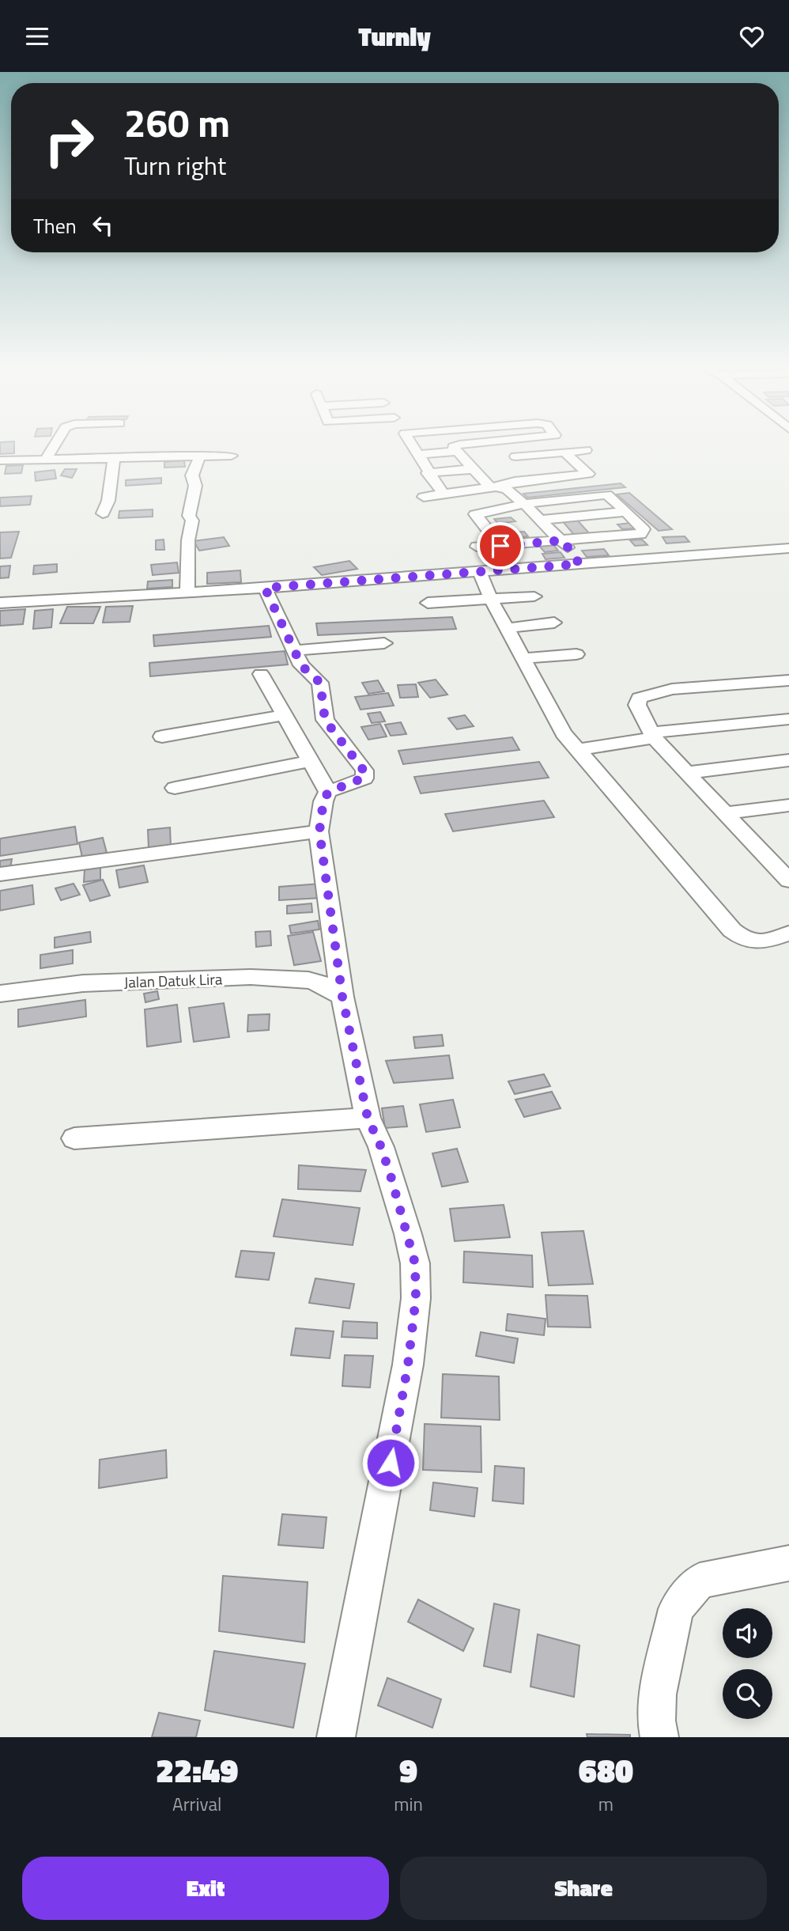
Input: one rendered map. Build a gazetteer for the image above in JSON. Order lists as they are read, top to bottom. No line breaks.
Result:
{"streets":{"street":["Jalan Datuk Lira"]},"page":{"header":"Turnly","turn":["260 m","Turn right"],"then":"Then","eta":["22:49","Arrival","9","min","680","m"],"buttons":["Exit","Share"]}}
